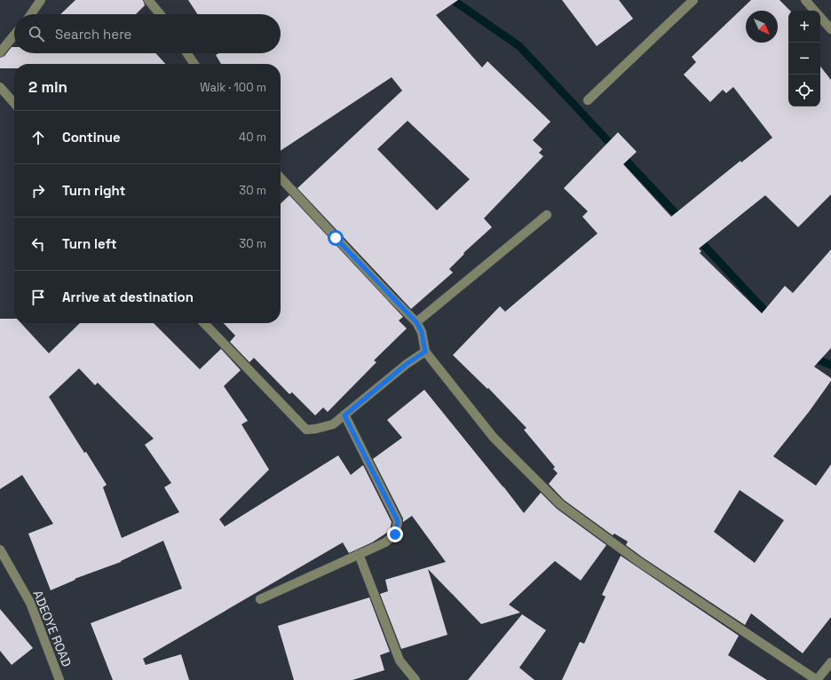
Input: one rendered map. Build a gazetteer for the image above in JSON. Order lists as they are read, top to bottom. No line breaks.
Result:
{"streets":{"street":["ADEOYE ROAD"]},"north":"bottom right","page":{"map_buttons":["+","−"],"search":"Search here","heading":["2 min","Walk · 100 m"],"list":[["Continue","40 m"],["Turn right","30 m"],["Turn left","30 m"],"Arrive at destination"]}}
